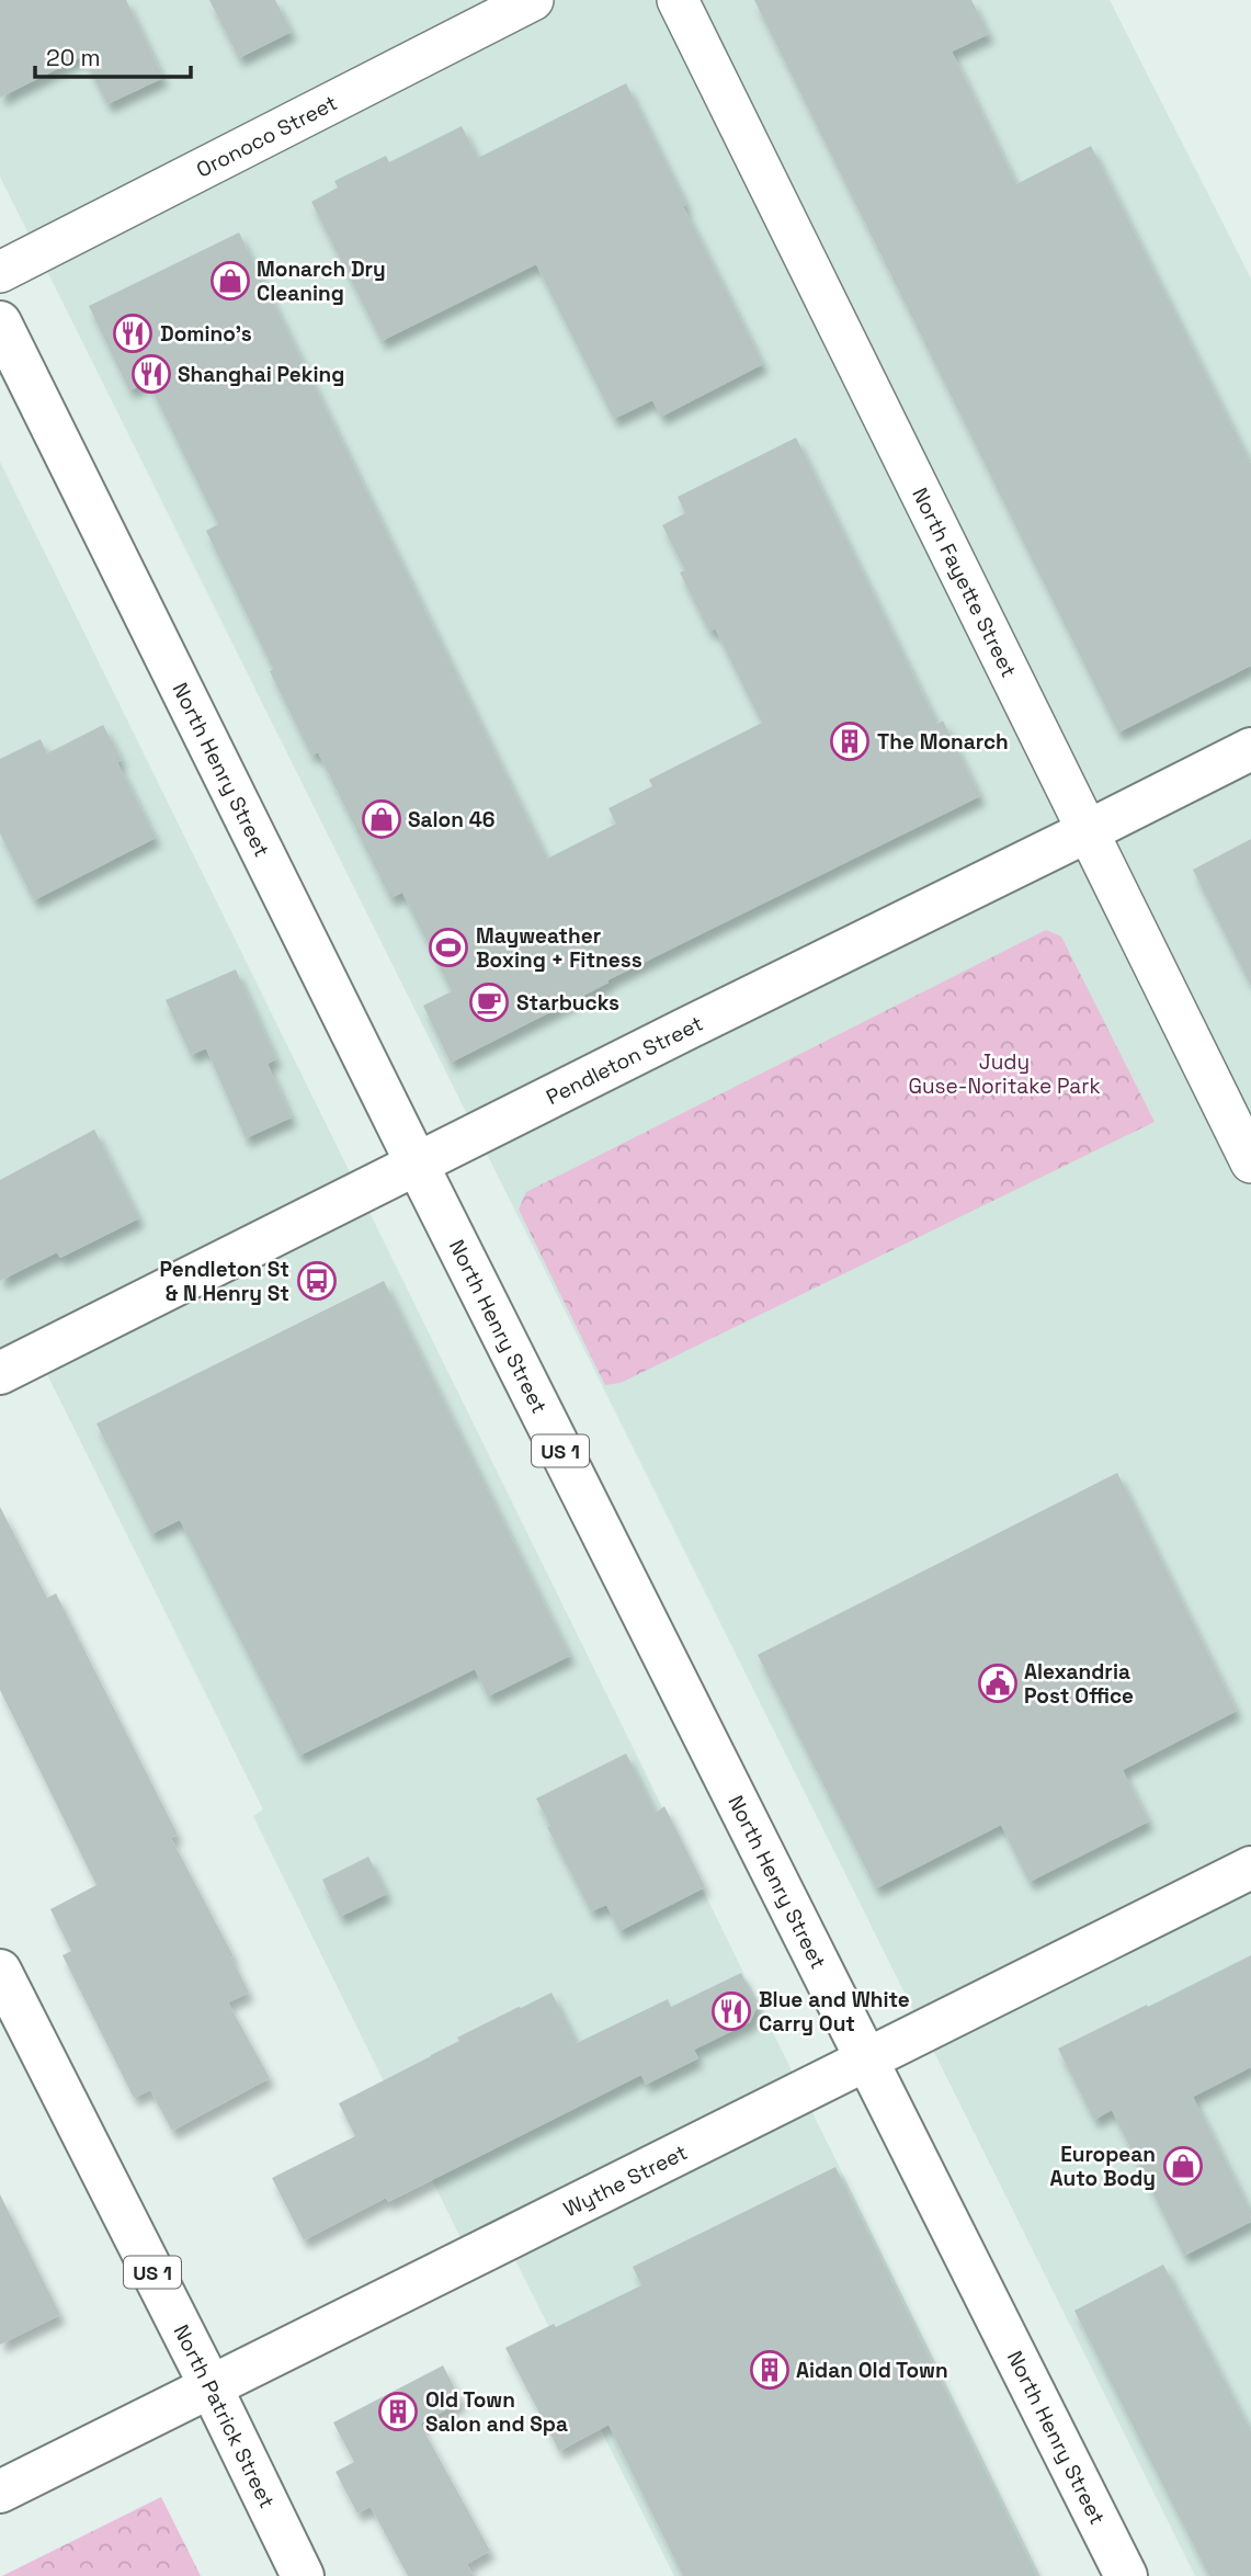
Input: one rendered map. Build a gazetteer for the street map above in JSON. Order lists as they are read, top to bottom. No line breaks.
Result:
{"streets":{"main road":["North Henry Street","Pendleton Street","US 1","Wythe Street","North Patrick Street"],"street":["Oronoco Street","North Fayette Street"]},"crossings":[["North Fayette Street","Pendleton Street"],["North Henry Street","Pendleton Street"],["North Henry Street","Wythe Street"],["Wythe Street","North Patrick Street"]],"parks":["Judy Guse-Noritake Park"],"places":{"shop":["Monarch Dry Cleaning","Salon 46","European Auto Body"],"restaurant":["Domino's","Shanghai Peking","Blue and White Carry Out"],"building":["The Monarch","Aidan Old Town","Old Town Salon and Spa"],"sports":["Mayweather Boxing + Fitness"],"cafe":["Starbucks"],"bus stop":["Pendleton St & N Henry St"],"public building":["Alexandria Post Office"]},"scale_bar":"20 m"}
